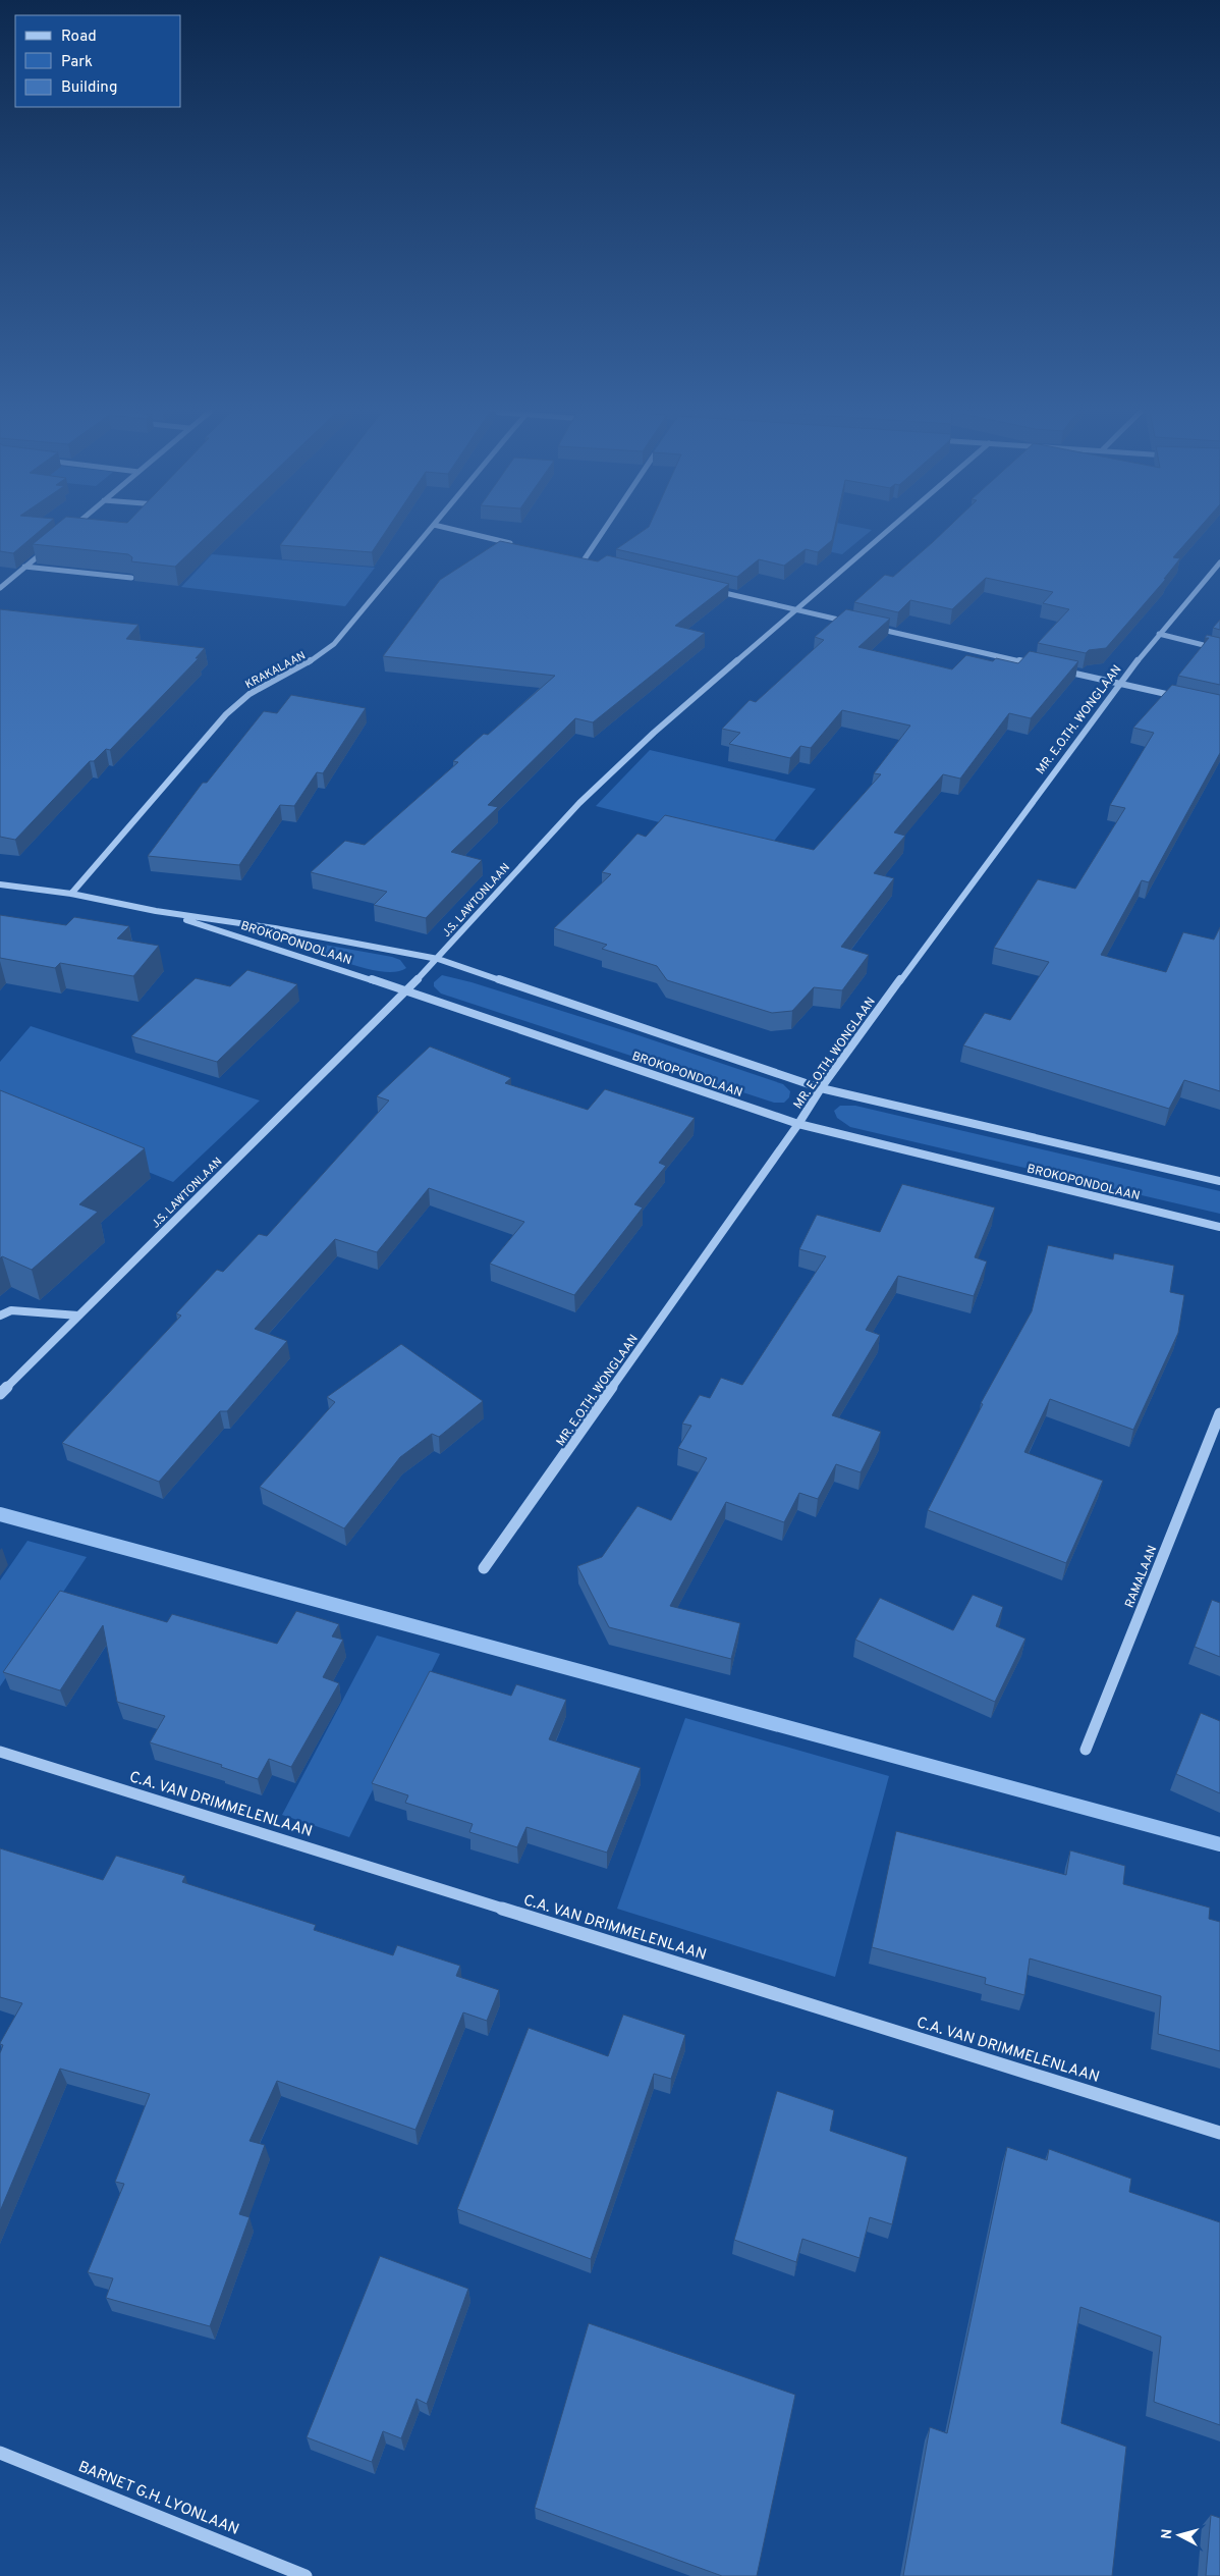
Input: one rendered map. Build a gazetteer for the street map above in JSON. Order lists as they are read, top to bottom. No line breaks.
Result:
{"streets":{"street":["KRAKALAAN","MR. E.O.TH. WONGLAAN","J.S. LAWTONLAAN","BROKOPONDOLAAN","RAMALAAN","C.A. VAN DRIMMELENLAAN","BARNET G.H. LYONLAAN"]},"crossings":[["KRAKALAAN","BROKOPONDOLAAN"],["MR. E.O.TH. WONGLAAN","BROKOPONDOLAAN"],["J.S. LAWTONLAAN","BROKOPONDOLAAN"]],"legend":["Road","Park","Building"],"north":"left"}
